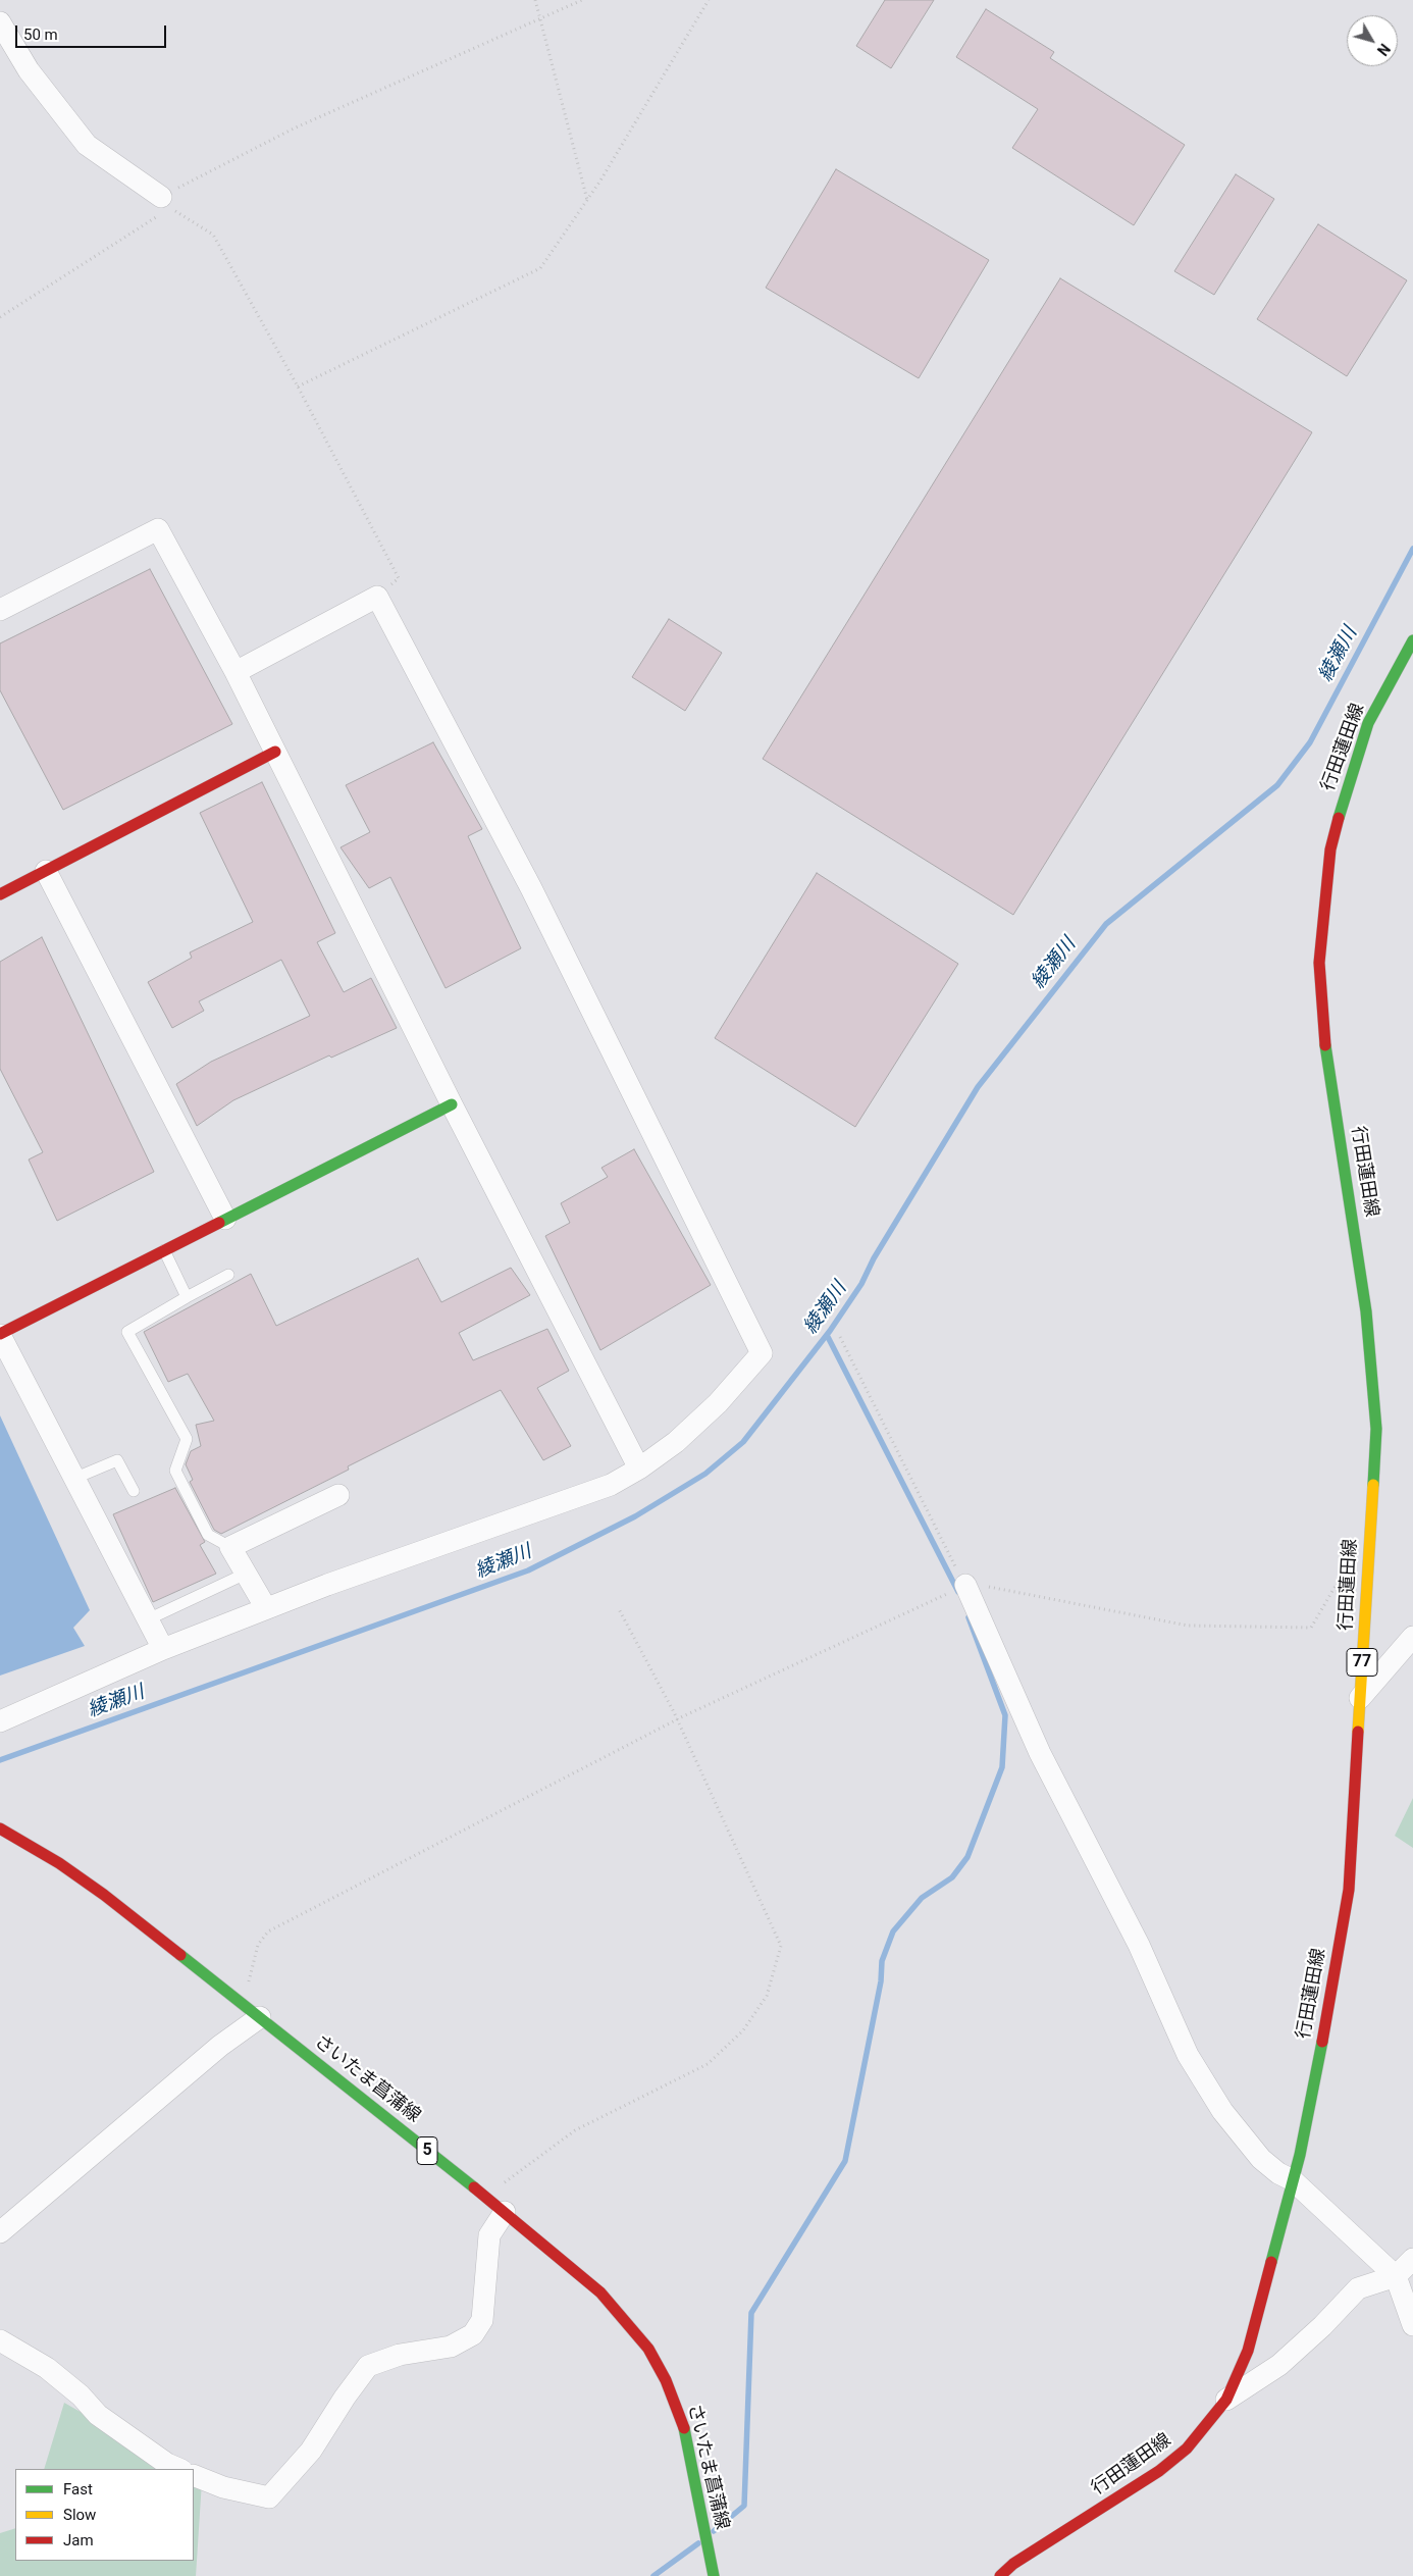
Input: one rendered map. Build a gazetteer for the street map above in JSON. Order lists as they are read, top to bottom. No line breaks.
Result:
{"streets":{"main road":["行田蓮田線","77","さいたま菖蒲線","5"]},"water":["綾瀬川"],"legend":["Fast","Slow","Jam"],"scale_bar":"50 m","north":"bottom right"}
